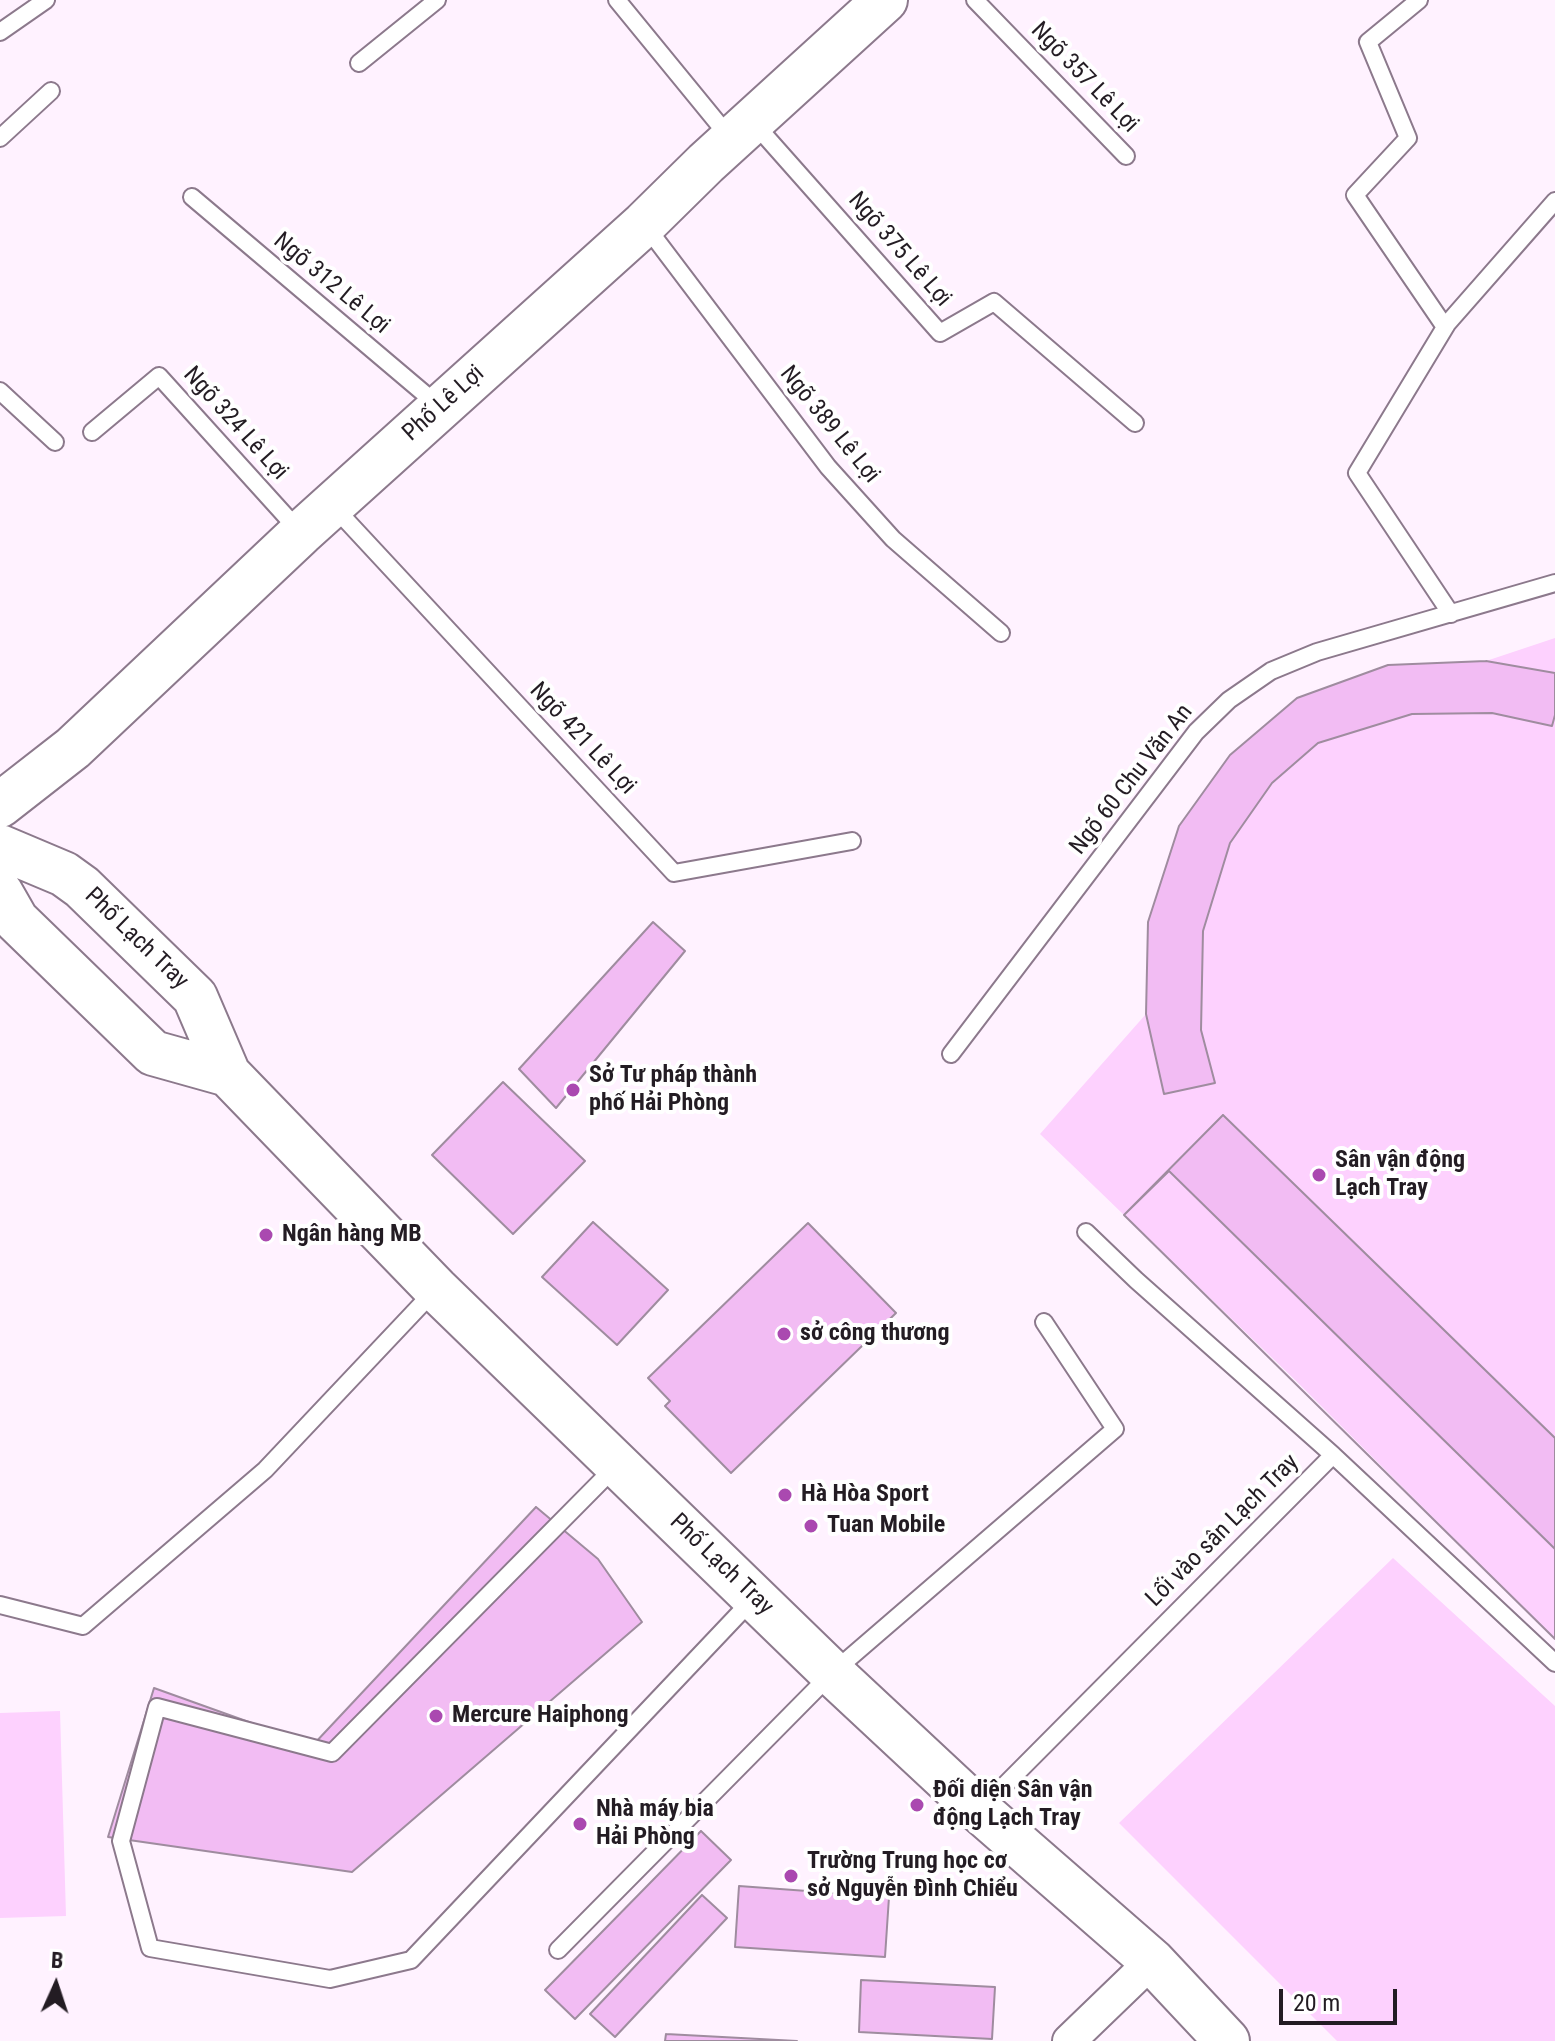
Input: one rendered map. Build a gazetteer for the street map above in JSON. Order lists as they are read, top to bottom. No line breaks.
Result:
{"streets":{"main road":["Phố Lê Lợi","Phố Lạch Tray"],"lane":["Ngõ 357 Lê Lợi","Ngõ 375 Lê Lợi","Ngõ 312 Lê Lợi","Ngõ 324 Lê Lợi","Ngõ 389 Lê Lợi","Ngõ 421 Lê Lợi","Ngõ 60 Chu Văn An","Lối vào sân Lạch Tray"]},"crossings":[["Ngõ 375 Lê Lợi","Phố Lê Lợi"],["Ngõ 312 Lê Lợi","Phố Lê Lợi"],["Phố Lê Lợi","Ngõ 324 Lê Lợi"],["Phố Lê Lợi","Ngõ 389 Lê Lợi"],["Phố Lê Lợi","Ngõ 421 Lê Lợi"],["Ngõ 324 Lê Lợi","Ngõ 421 Lê Lợi"],["Phố Lạch Tray","Lối vào sân Lạch Tray"]],"places":["Sở Tư pháp thành phố Hải Phòng","Sân vận động Lạch Tray","Ngân hàng MB","sở công thương","Hà Hòa Sport","Tuan Mobile","Mercure Haiphong","Đối diện Sân vận động Lạch Tray","Nhà máy bia Hải Phòng","Trường Trung học cơ sở Nguyễn Đình Chiểu"],"scale_bar":"20 m","north":"top"}
